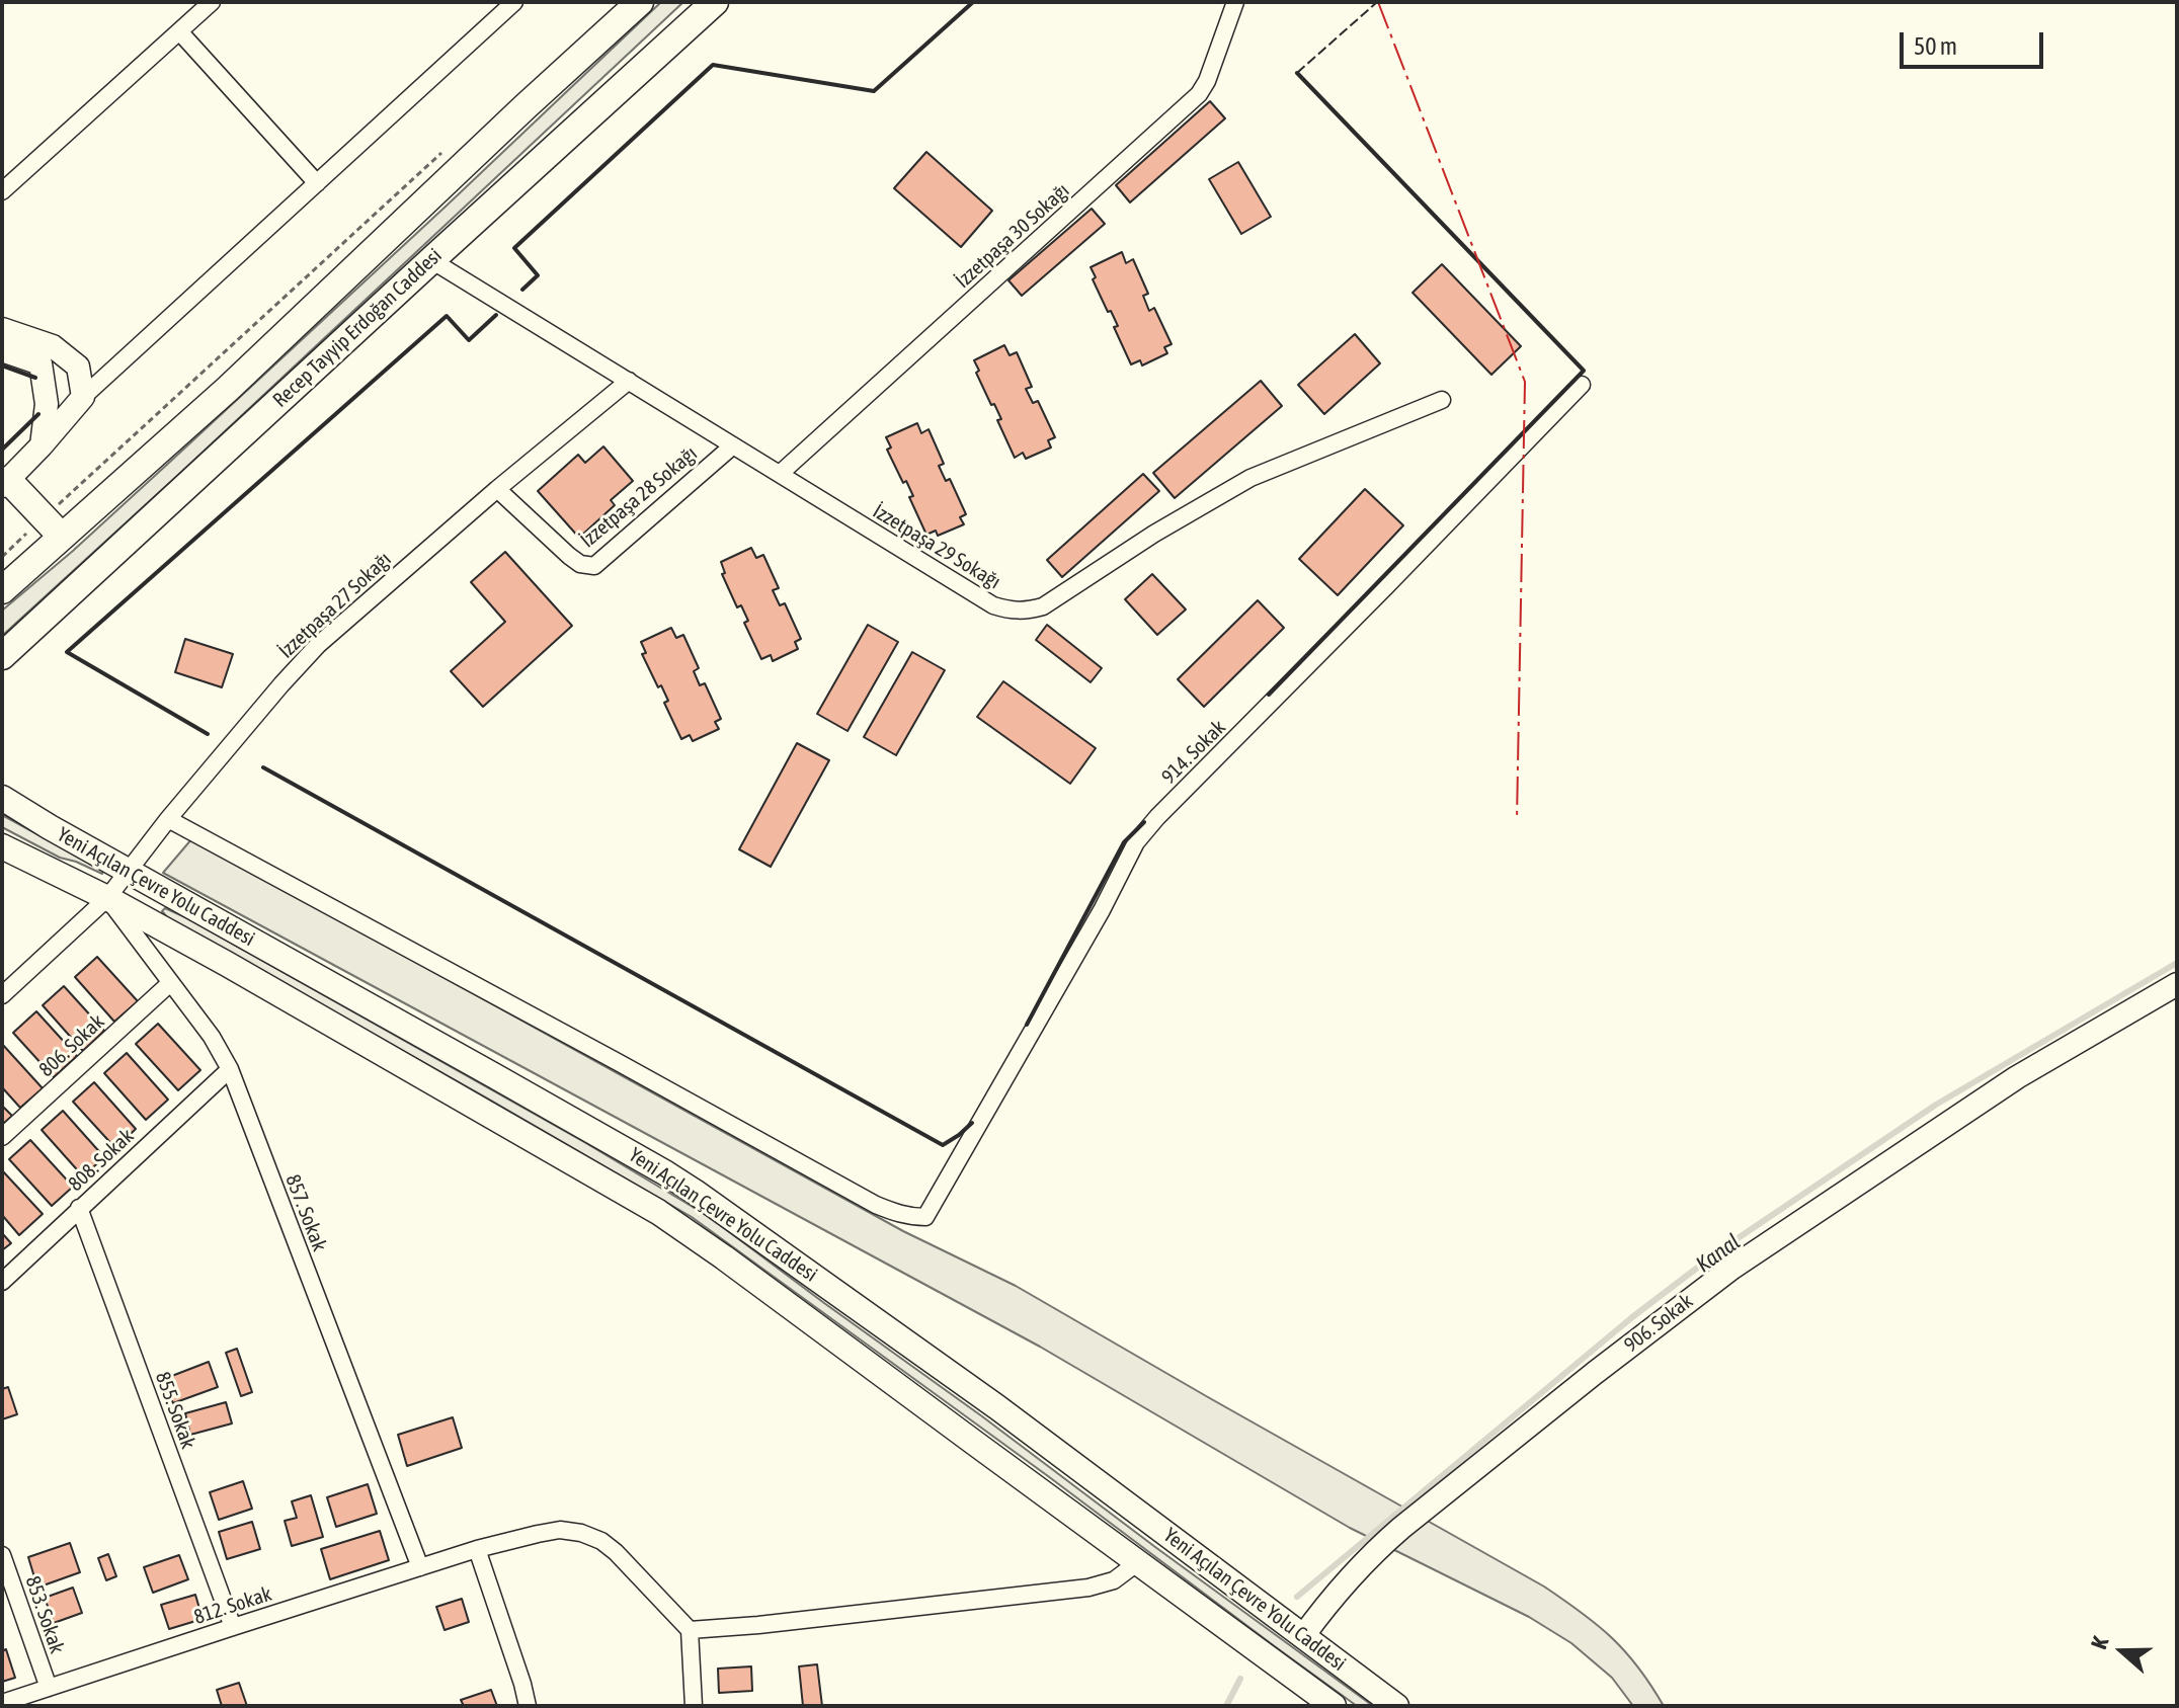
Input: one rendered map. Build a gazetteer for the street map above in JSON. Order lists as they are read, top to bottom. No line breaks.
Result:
{"streets":{"main road":["Recep Tayyip Erdoğan Caddesi","Yeni Açılan Çevre Yolu Caddesi"],"street":["İzzetpaşa 30 Sokağı","İzzetpaşa 28 Sokağı","İzzetpaşa 29 Sokağı","İzzetpaşa 27 Sokağı","914. Sokak","806. Sokak","808. Sokak","857. Sokak","906. Sokak","855. Sokak","812. Sokak","853. Sokak"]},"crossings":[["İzzetpaşa 30 Sokağı","İzzetpaşa 29 Sokağı"],["Recep Tayyip Erdoğan Caddesi","İzzetpaşa 29 Sokağı"],["İzzetpaşa 28 Sokağı","İzzetpaşa 29 Sokağı"],["İzzetpaşa 28 Sokağı","İzzetpaşa 27 Sokağı"],["İzzetpaşa 29 Sokağı","İzzetpaşa 27 Sokağı"],["İzzetpaşa 27 Sokağı","914. Sokak"],["İzzetpaşa 27 Sokağı","Yeni Açılan Çevre Yolu Caddesi"],["İzzetpaşa 27 Sokağı","857. Sokak"],["Yeni Açılan Çevre Yolu Caddesi","857. Sokak"],["Yeni Açılan Çevre Yolu Caddesi","906. Sokak"],["806. Sokak","857. Sokak"],["808. Sokak","857. Sokak"],["808. Sokak","855. Sokak"],["857. Sokak","812. Sokak"],["855. Sokak","812. Sokak"],["812. Sokak","853. Sokak"]],"water":["Kanal"],"scale_bar":"50 m","north":"left"}
